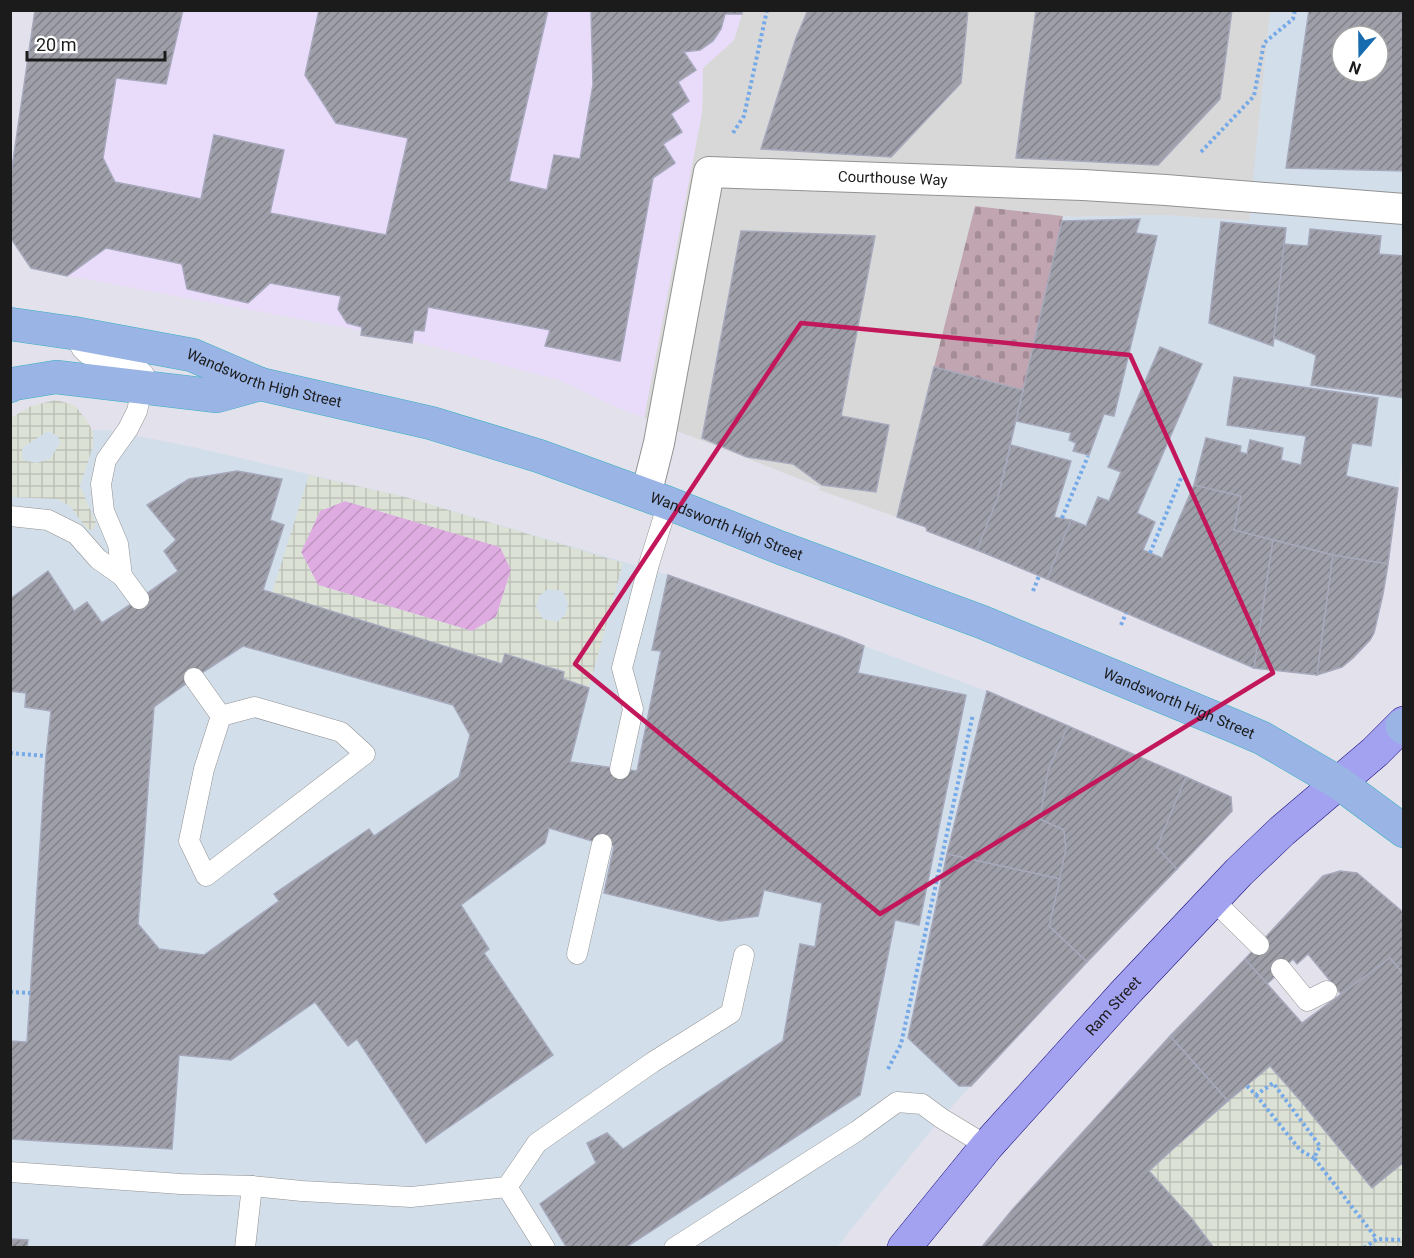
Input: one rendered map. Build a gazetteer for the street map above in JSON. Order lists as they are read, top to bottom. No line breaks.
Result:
{"streets":{"highway":["Wandsworth High Street"],"main road":["Ram Street"],"street":["Courthouse Way"]},"crossings":[["Wandsworth High Street","Ram Street"]],"scale_bar":"20 m","north":"bottom"}
